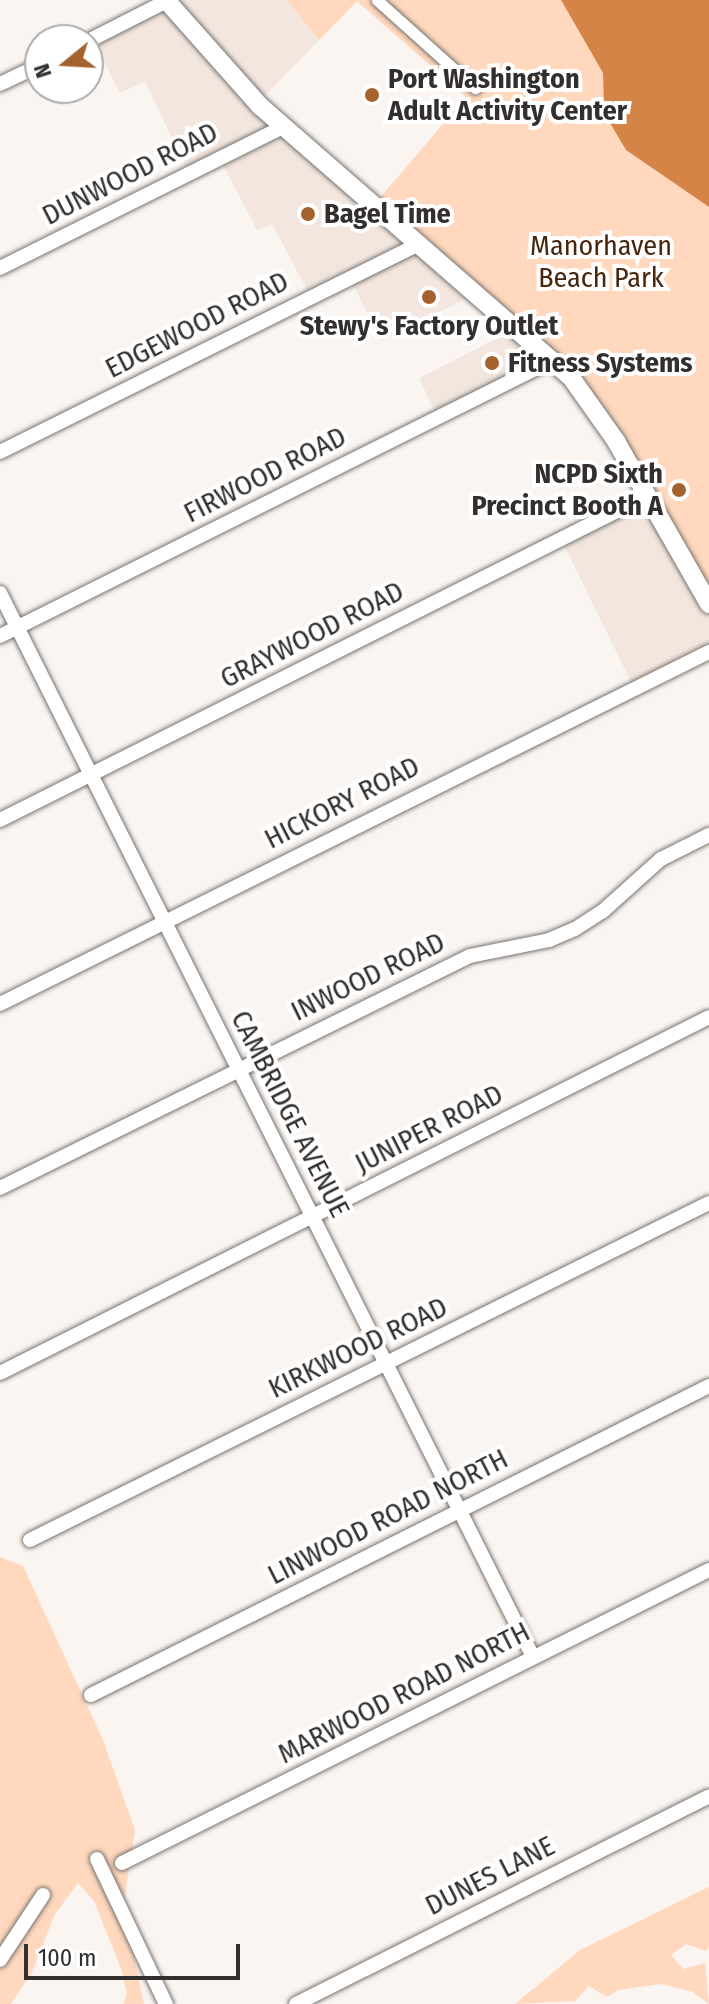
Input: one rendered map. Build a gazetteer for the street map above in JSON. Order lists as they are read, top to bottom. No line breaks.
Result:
{"streets":{"street":["DUNWOOD ROAD","EDGEWOOD ROAD","FIRWOOD ROAD","GRAYWOOD ROAD","HICKORY ROAD","INWOOD ROAD","CAMBRIDGE AVENUE","JUNIPER ROAD","KIRKWOOD ROAD","LINWOOD ROAD NORTH","MARWOOD ROAD NORTH","DUNES LANE"]},"crossings":[["FIRWOOD ROAD","CAMBRIDGE AVENUE"],["GRAYWOOD ROAD","CAMBRIDGE AVENUE"],["HICKORY ROAD","CAMBRIDGE AVENUE"],["INWOOD ROAD","CAMBRIDGE AVENUE"],["CAMBRIDGE AVENUE","JUNIPER ROAD"],["CAMBRIDGE AVENUE","KIRKWOOD ROAD"],["CAMBRIDGE AVENUE","LINWOOD ROAD NORTH"],["CAMBRIDGE AVENUE","MARWOOD ROAD NORTH"]],"parks":["Manorhaven Beach Park"],"places":["Port Washington Adult Activity Center","Bagel Time","Stewy's Factory Outlet","Fitness Systems","NCPD Sixth Precinct Booth A"],"scale_bar":"100 m","north":"left"}
